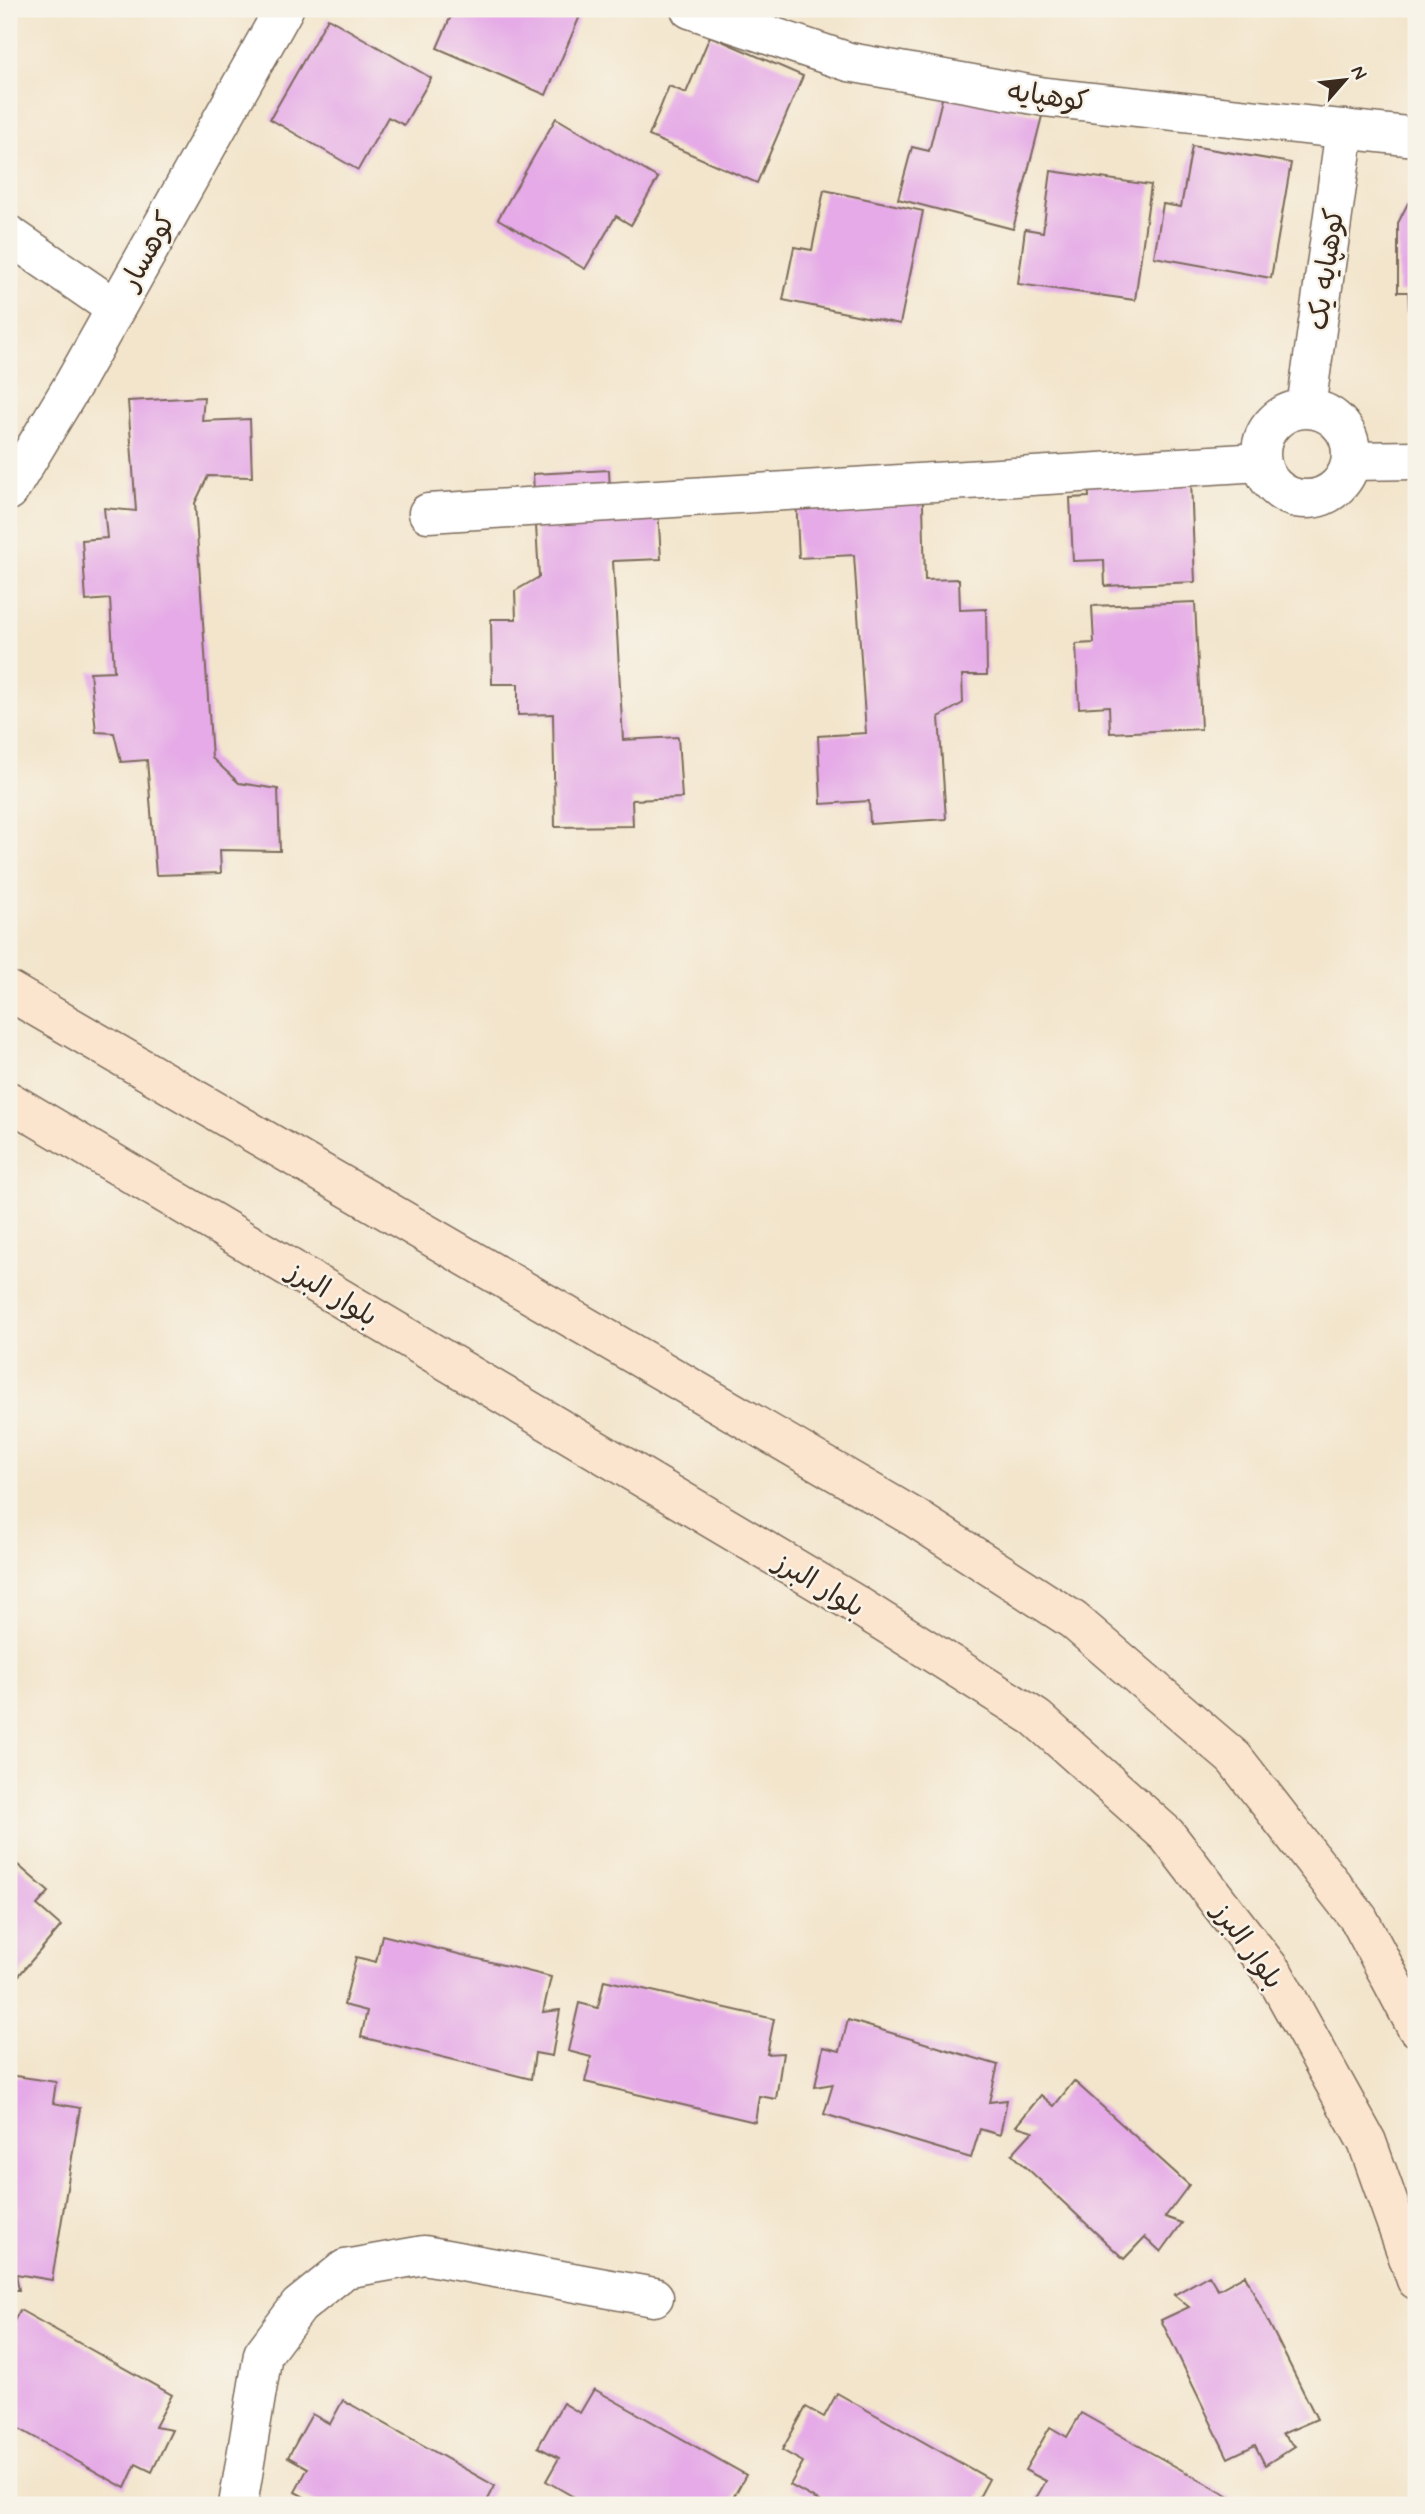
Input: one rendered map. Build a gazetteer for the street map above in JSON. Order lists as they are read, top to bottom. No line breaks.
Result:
{"streets":{"main road":["بلوار البرز"],"street":["کوهپایه","کوهسار","کوهپایه یک"]},"crossings":[["کوهپایه","کوهپایه یک"]],"north":"top right"}
